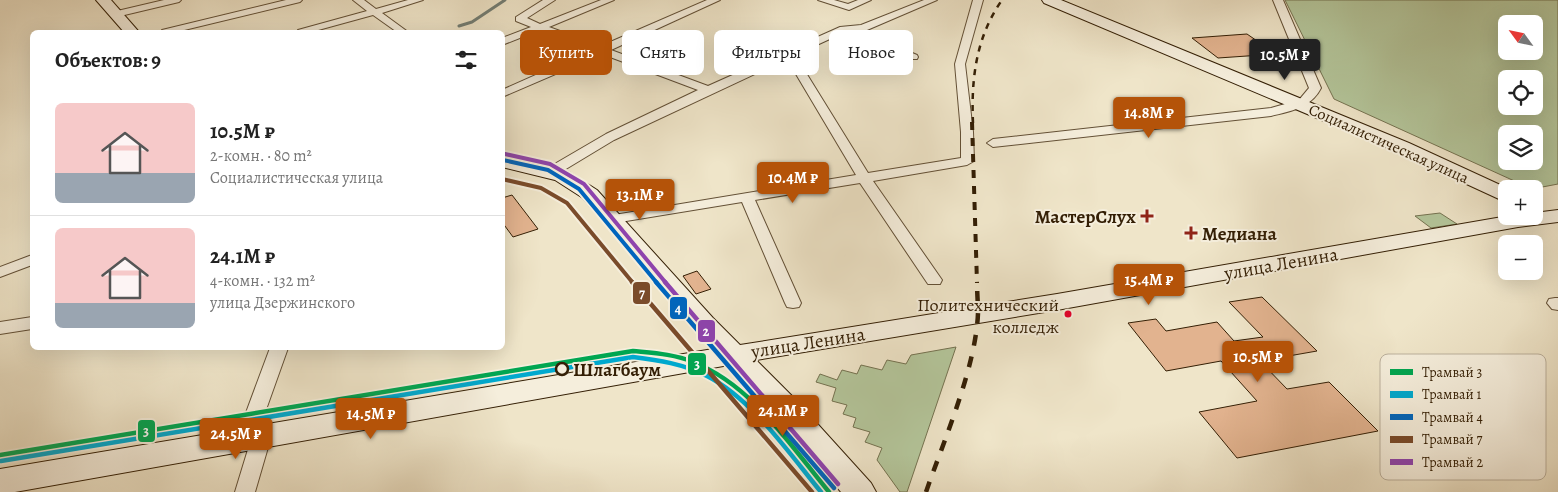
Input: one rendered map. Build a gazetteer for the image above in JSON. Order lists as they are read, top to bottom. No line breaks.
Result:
{"streets":{"main road":["Социалистическая улица","улица Ленина"]},"places":{"health":["МастерСлух","Медиана"],"other":["Политехнический колледж","Шлагбаум"]},"lines":["tram line 2","tram line 4","tram line 7","tram line 3","tram line 1"],"legend":["Трамвай 3","Трамвай 1","Трамвай 4","Трамвай 7","Трамвай 2"],"north":"top left","page":{"map_buttons":["+","−"],"chip":["Купить","Снять","Фильтры","Новое"],"heading":"Объектов: 9","price":["10.5M ₽","14.8M ₽","10.4M ₽","13.1M ₽","15.4M ₽","10.5M ₽","24.1M ₽","14.5M ₽","24.5M ₽"],"list":[{"name":"10.5M ₽","note":"2-комн. · 80 m² · Социалистическая улица"},{"name":"24.1M ₽","note":"4-комн. · 132 m² · улица Дзержинского"}]}}
